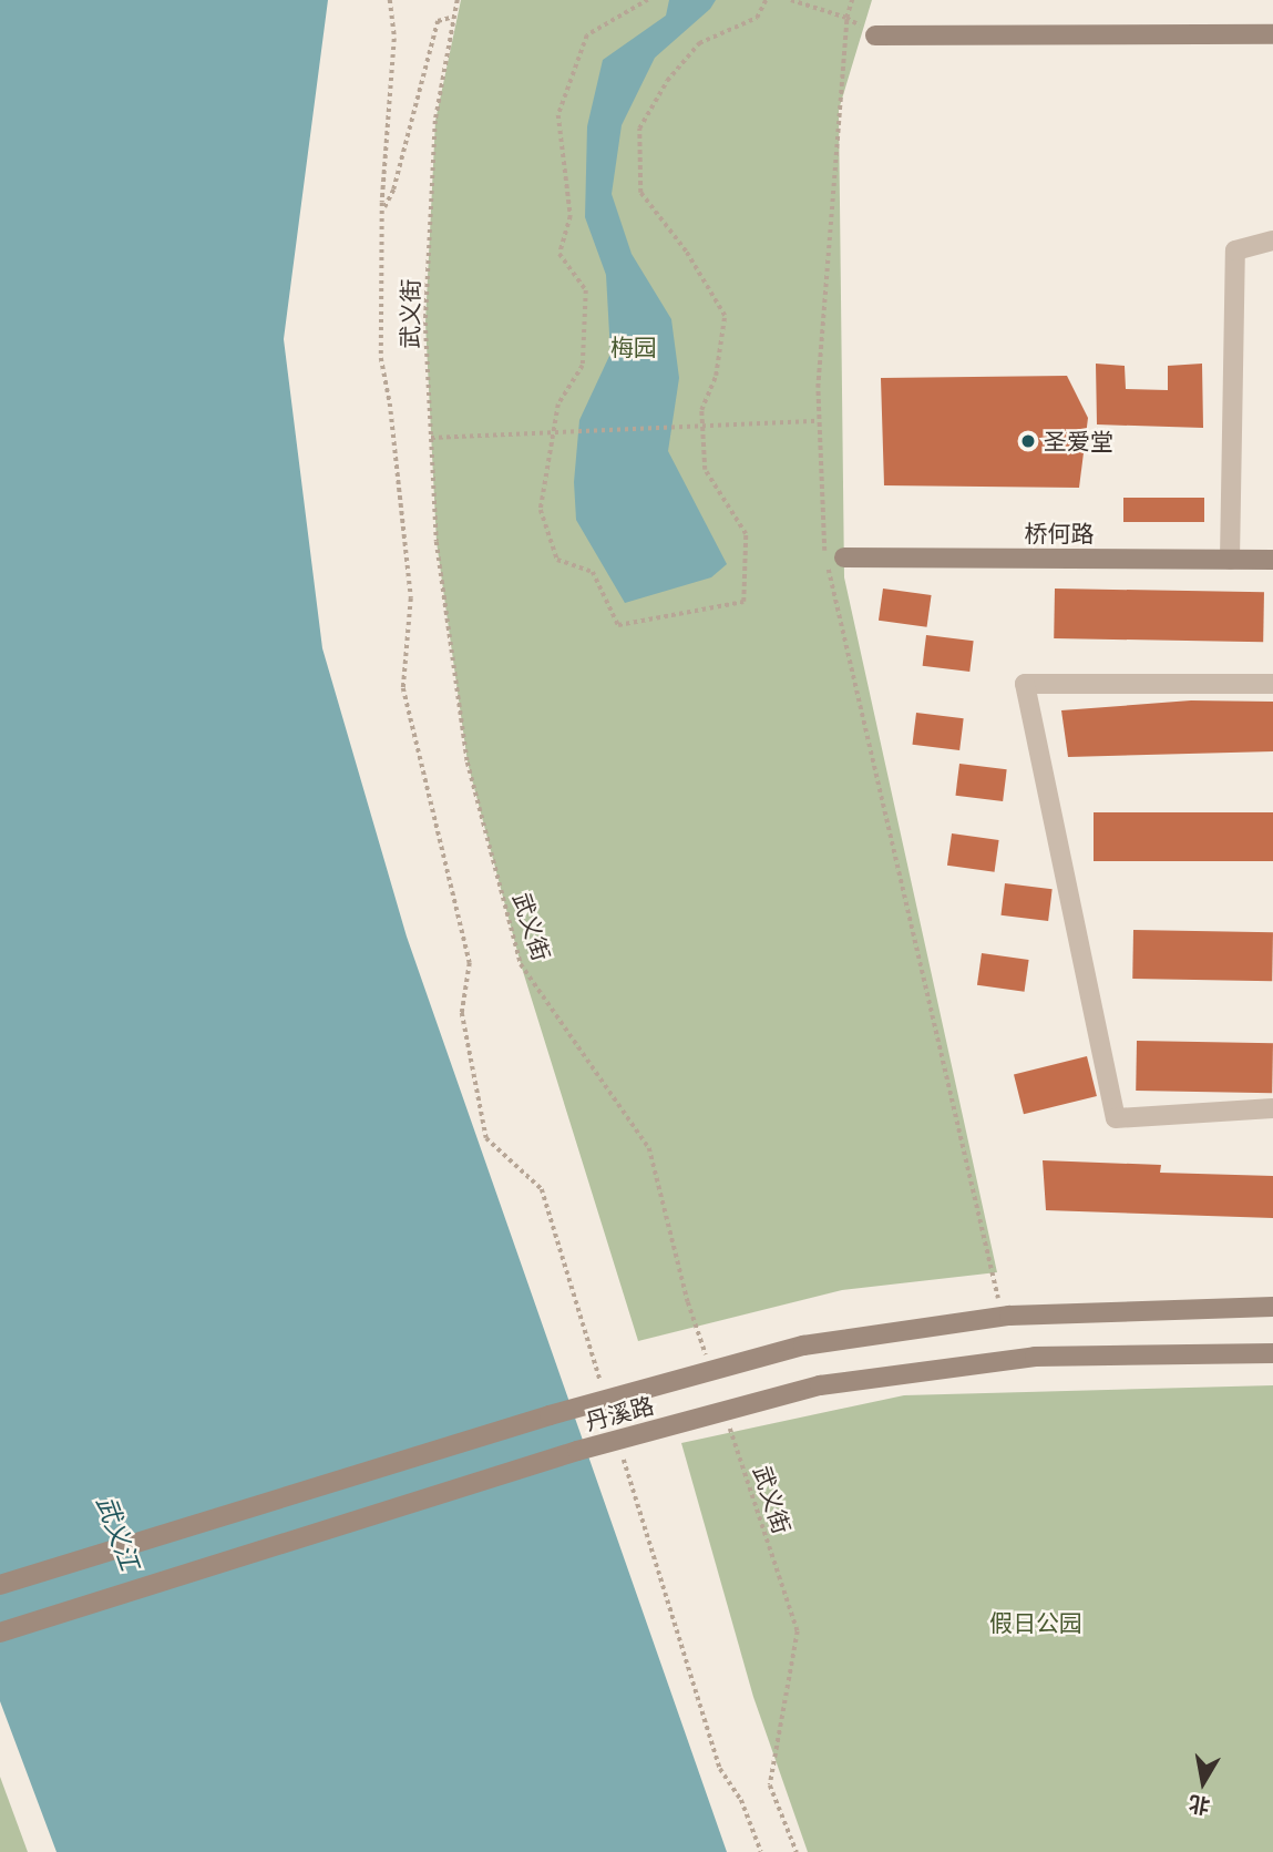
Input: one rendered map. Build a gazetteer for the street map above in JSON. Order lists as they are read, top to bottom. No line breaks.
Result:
{"streets":{"main road":["桥何路","丹溪路"],"path":["武义街"]},"water":["武义江"],"parks":["梅园","假日公园"],"places":["圣爱堂"],"north":"bottom"}
